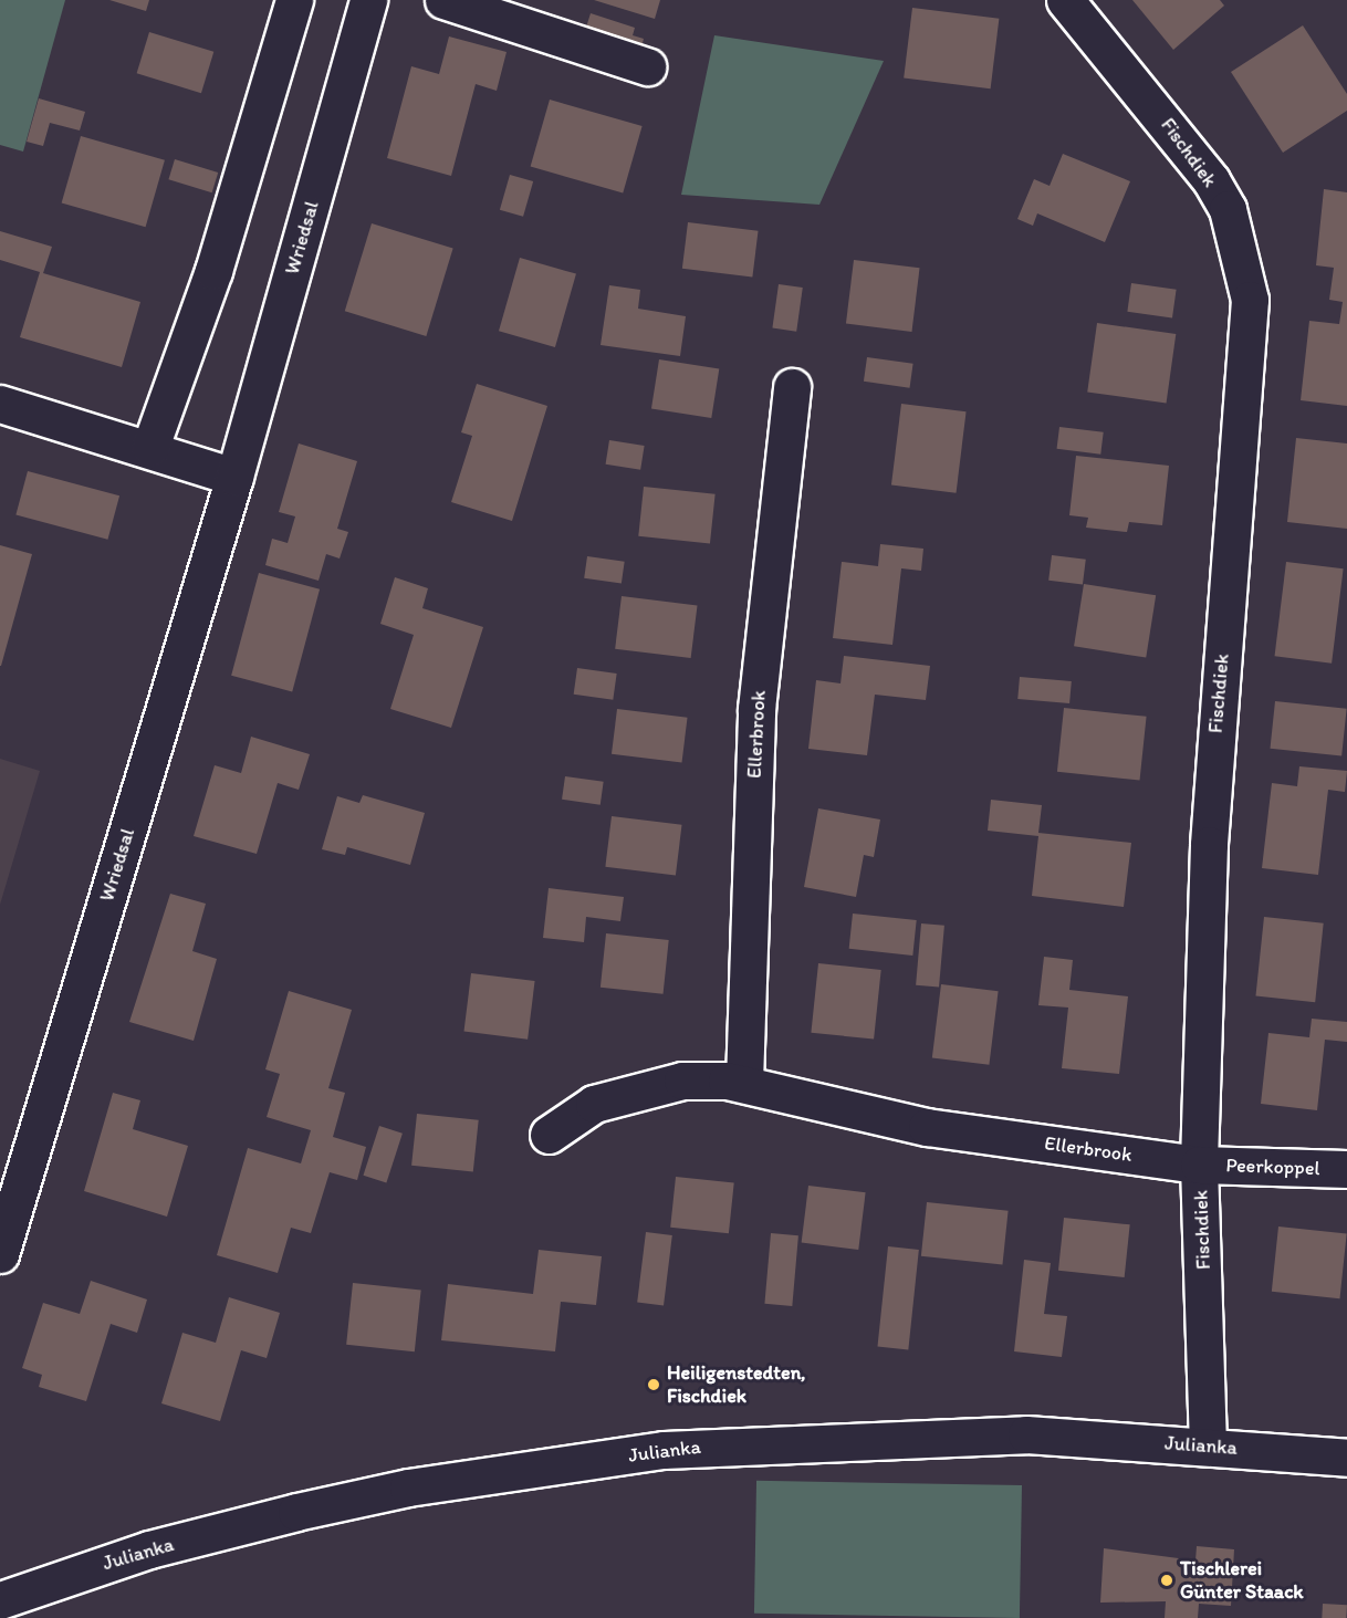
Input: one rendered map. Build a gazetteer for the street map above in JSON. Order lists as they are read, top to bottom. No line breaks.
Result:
{"streets":{"street":["Fischdiek","Wriedsal","Ellerbrook","Peerkoppel","Julianka"]},"crossings":[["Fischdiek","Ellerbrook"],["Fischdiek","Peerkoppel"],["Fischdiek","Julianka"],["Ellerbrook","Peerkoppel"]],"places":["Heiligenstedten, Fischdiek","Tischlerei Günter Staack"]}
